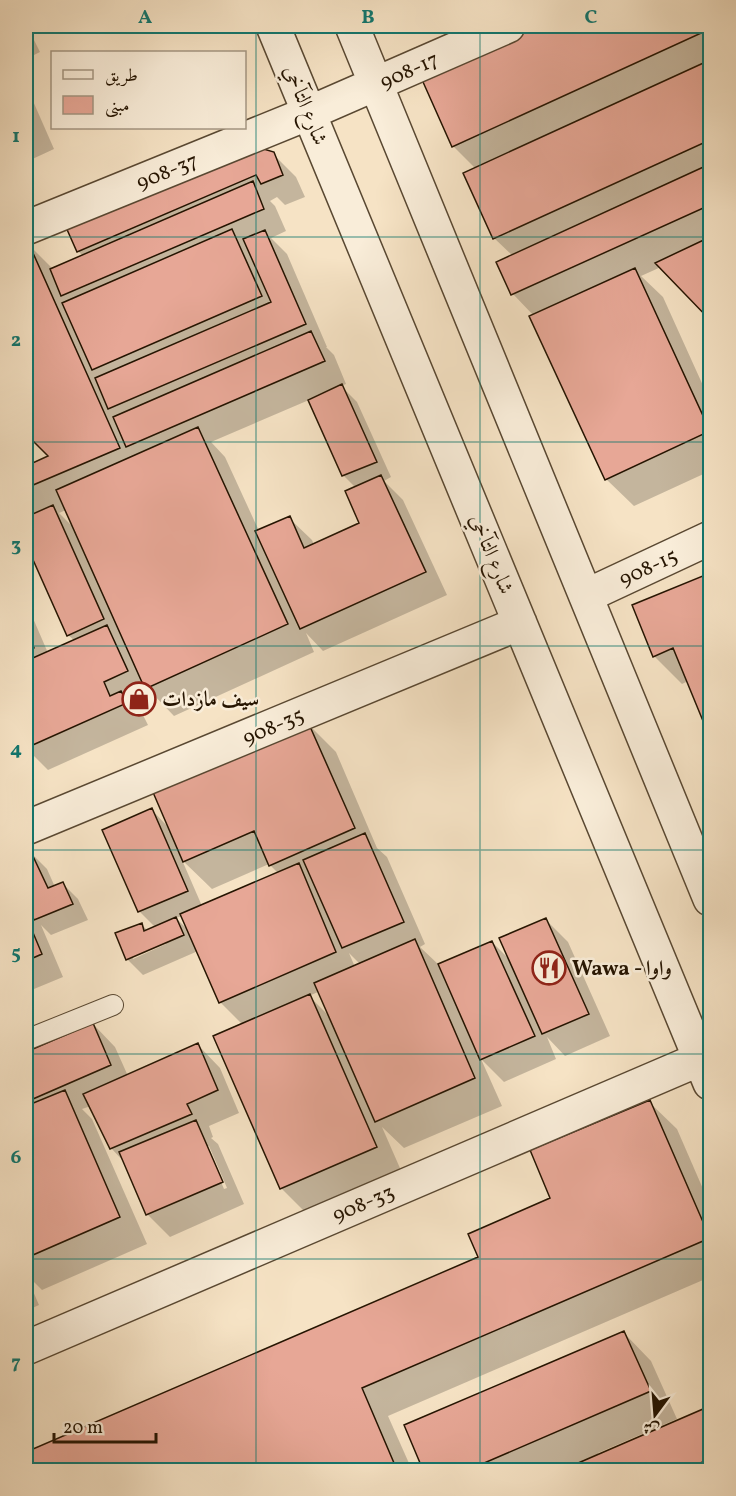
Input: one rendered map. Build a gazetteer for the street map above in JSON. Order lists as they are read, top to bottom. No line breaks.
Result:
{"streets":{"street":["908-17","شارع التآخي","908-37","908-15","908-35","908-33"]},"crossings":[["908-17","شارع التآخي"],["908-17","908-37"],["شارع التآخي","908-37"],["شارع التآخي","908-35"],["شارع التآخي","908-33"]],"places":{"shop":["سيف مازدات"],"restaurant":["Wawa - واوا"]},"legend":["طريق","مبنى"],"scale_bar":"20 m","north":"bottom","grid":{"columns":["A","B","C"],"rows":["1","2","3","4","5","6","7"]}}
